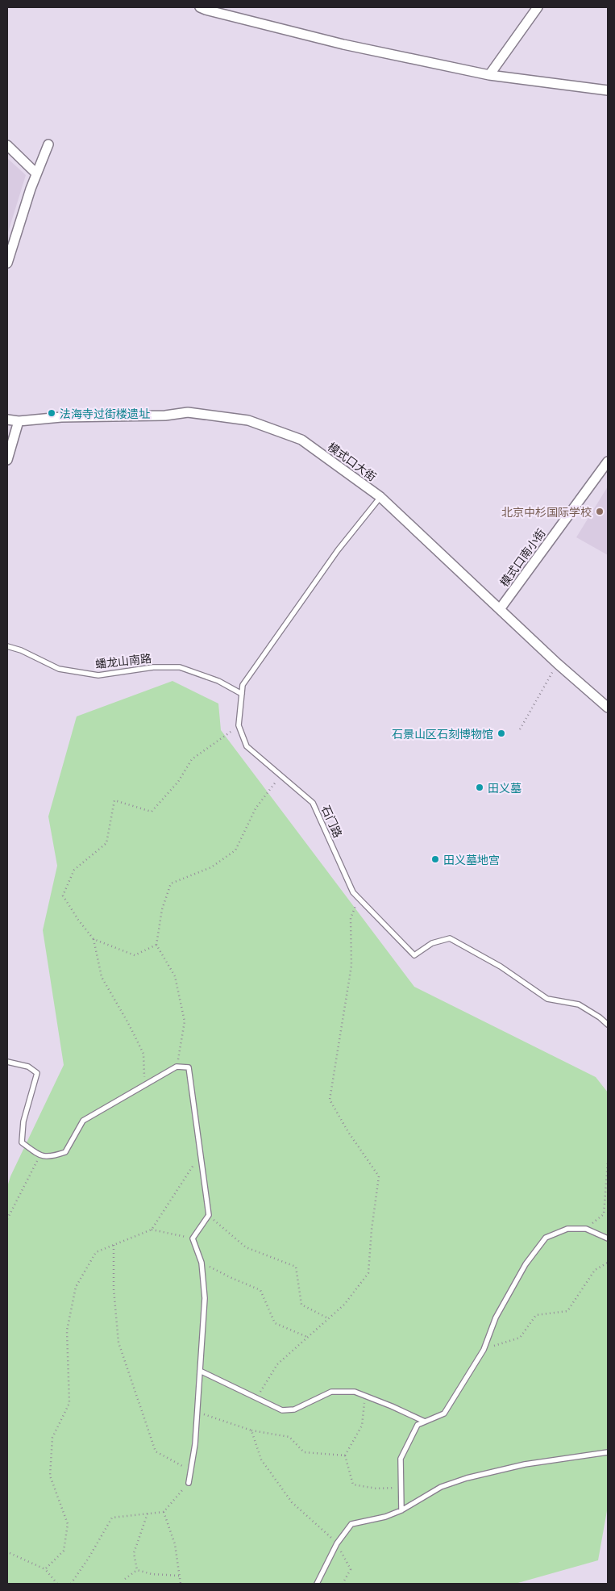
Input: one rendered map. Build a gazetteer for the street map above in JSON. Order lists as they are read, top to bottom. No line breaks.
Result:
{"streets":{"street":["模式口大街","模式口南小街"],"lane":["蟠龙山南路","石门路"]},"crossings":[["模式口大街","模式口南小街"],["模式口大街","石门路"],["蟠龙山南路","石门路"]],"places":["法海寺过街楼遗址","北京中杉国际学校","石景山区石刻博物馆","田义墓","田义墓地宫"]}
